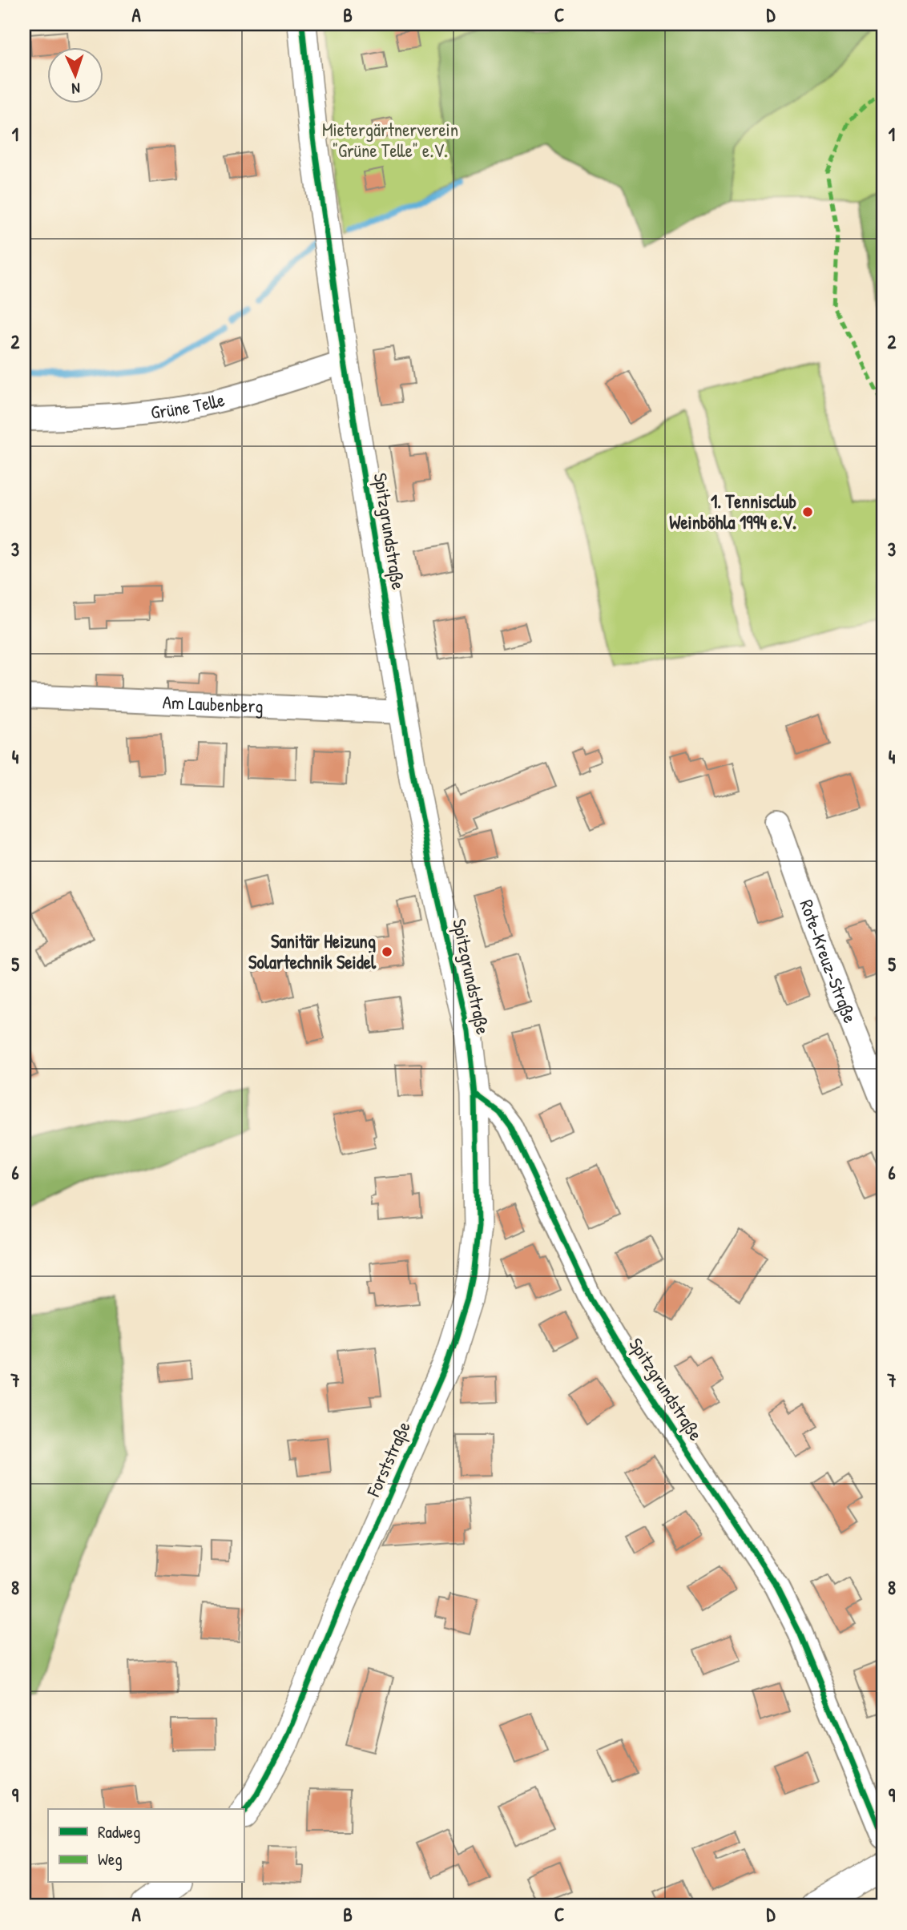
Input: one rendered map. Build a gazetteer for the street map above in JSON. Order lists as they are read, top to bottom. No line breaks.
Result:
{"streets":{"street":["Grüne Telle","Spitzgrundstraße","Am Laubenberg","Rote-Kreuz-Straße","Forststraße"]},"crossings":[["Grüne Telle","Spitzgrundstraße"],["Spitzgrundstraße","Am Laubenberg"],["Spitzgrundstraße","Forststraße"]],"parks":["Mietergärtnerverein \"Grüne Telle\" e.V."],"places":["1. Tennisclub Weinböhla 1994 e.V.","Sanitär Heizung Solartechnik Seidel"],"legend":["Radweg","Weg"],"north":"bottom","grid":{"columns":["A","B","C","D"],"rows":["1","2","3","4","5","6","7","8","9"]}}
